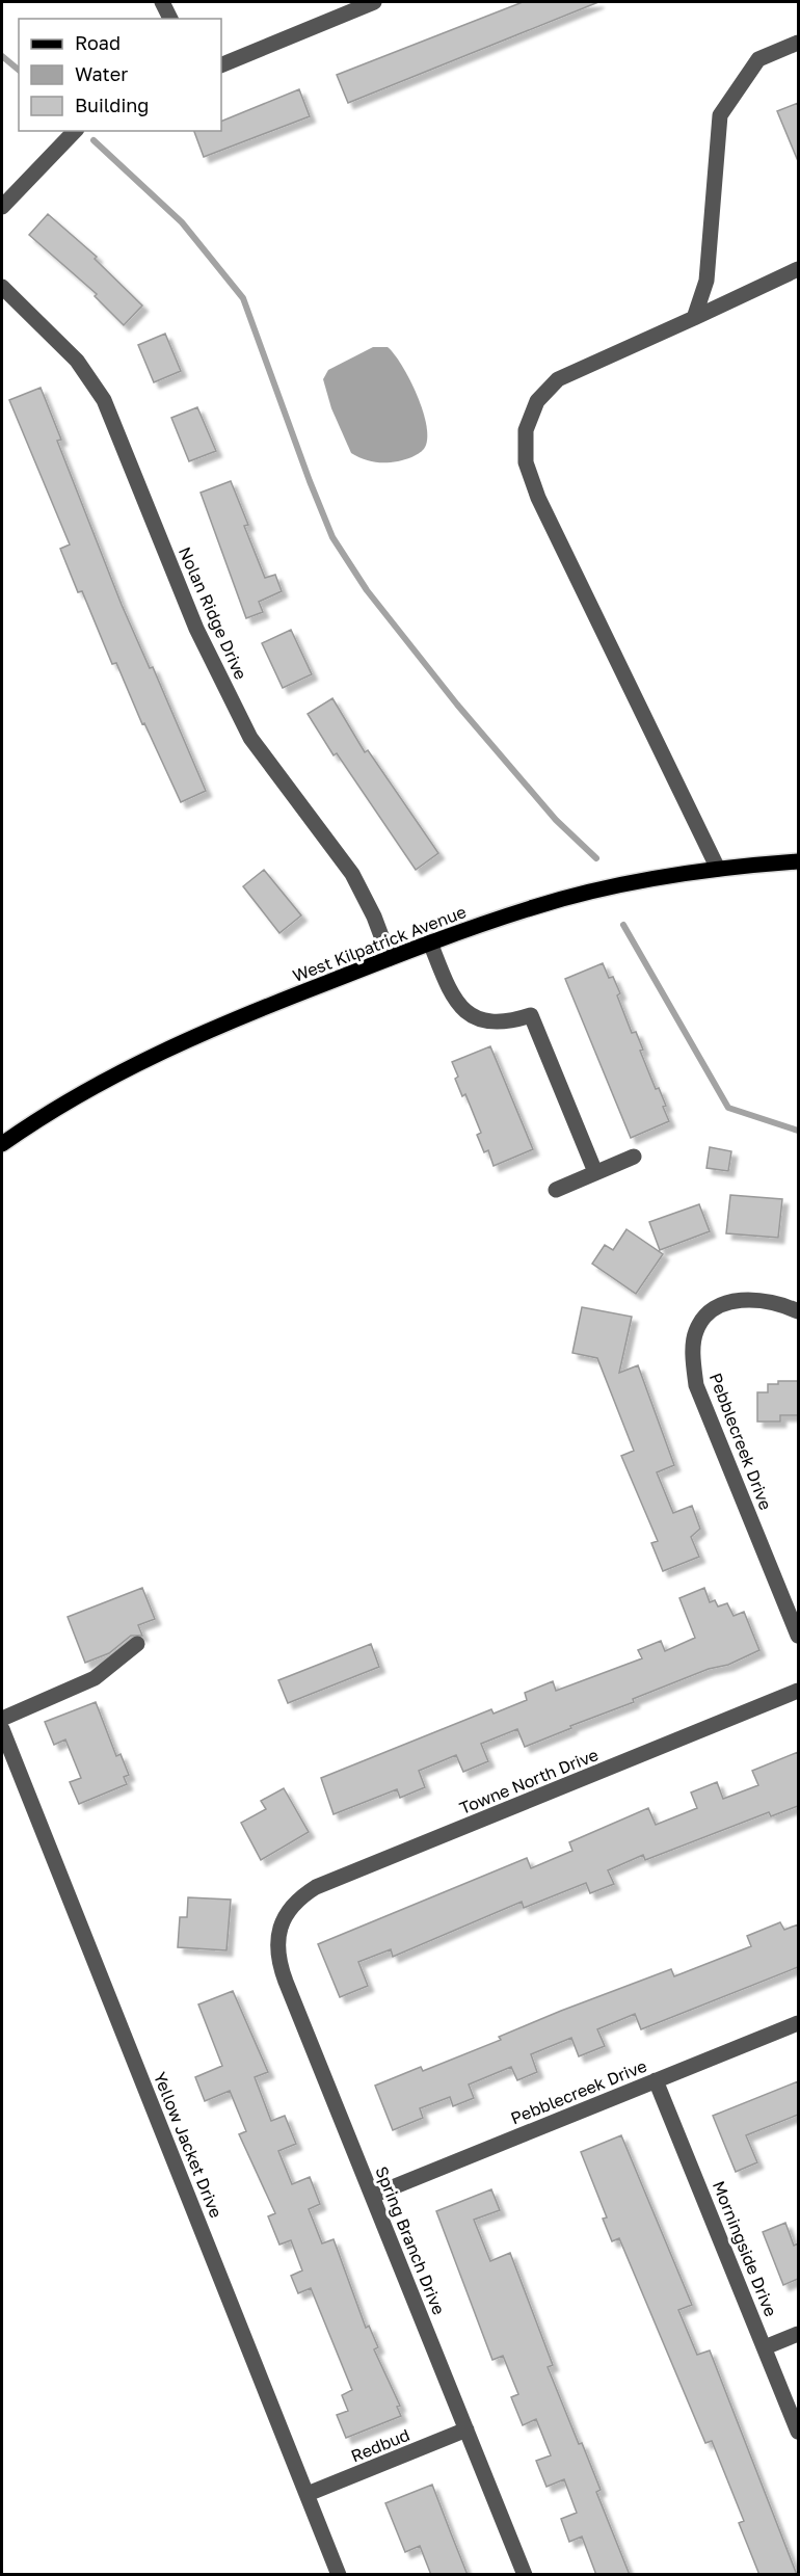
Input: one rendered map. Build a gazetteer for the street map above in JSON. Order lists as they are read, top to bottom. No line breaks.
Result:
{"streets":{"main road":["West Kilpatrick Avenue"],"street":["Nolan Ridge Drive","Pebblecreek Drive","Towne North Drive","Yellow Jacket Drive","Spring Branch Drive","Morningside Drive","Redbud"]},"crossings":[["Nolan Ridge Drive","West Kilpatrick Avenue"],["Pebblecreek Drive","Spring Branch Drive"],["Pebblecreek Drive","Morningside Drive"],["Towne North Drive","Spring Branch Drive"],["Yellow Jacket Drive","Redbud"],["Spring Branch Drive","Redbud"]],"legend":["Road","Water","Building"]}
